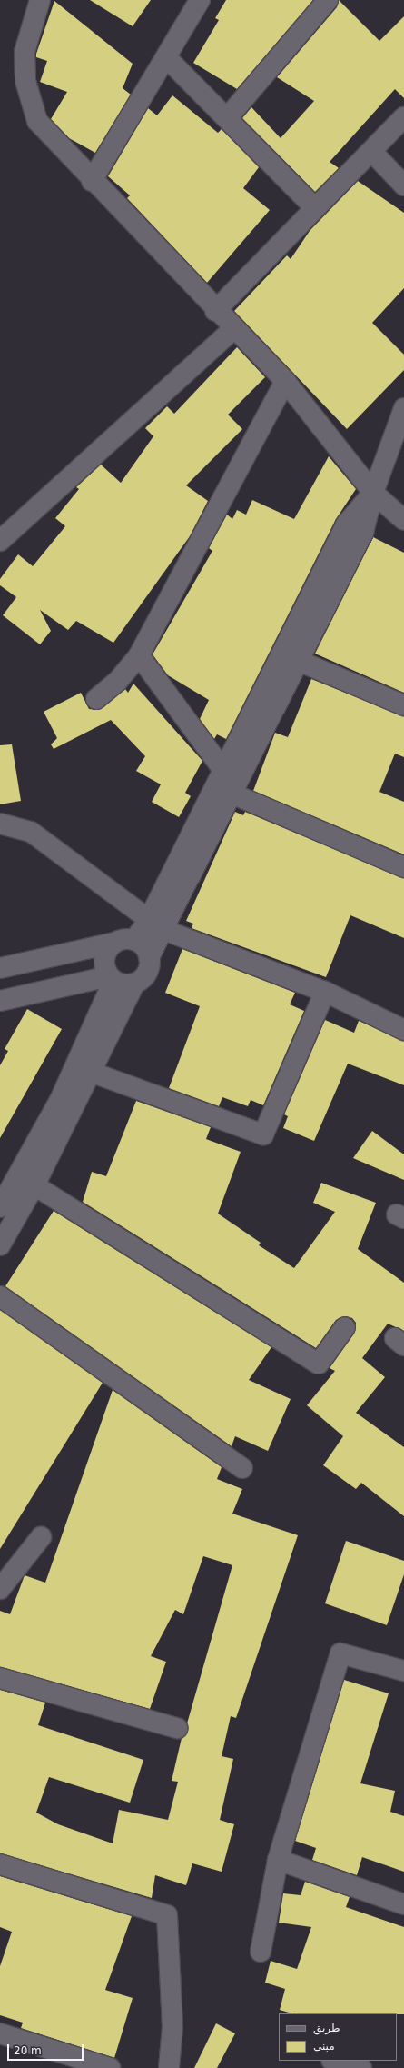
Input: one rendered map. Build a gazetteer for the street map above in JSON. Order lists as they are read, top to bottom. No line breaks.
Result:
{"legend":["طريق","مبنى"],"scale_bar":"20 m"}
